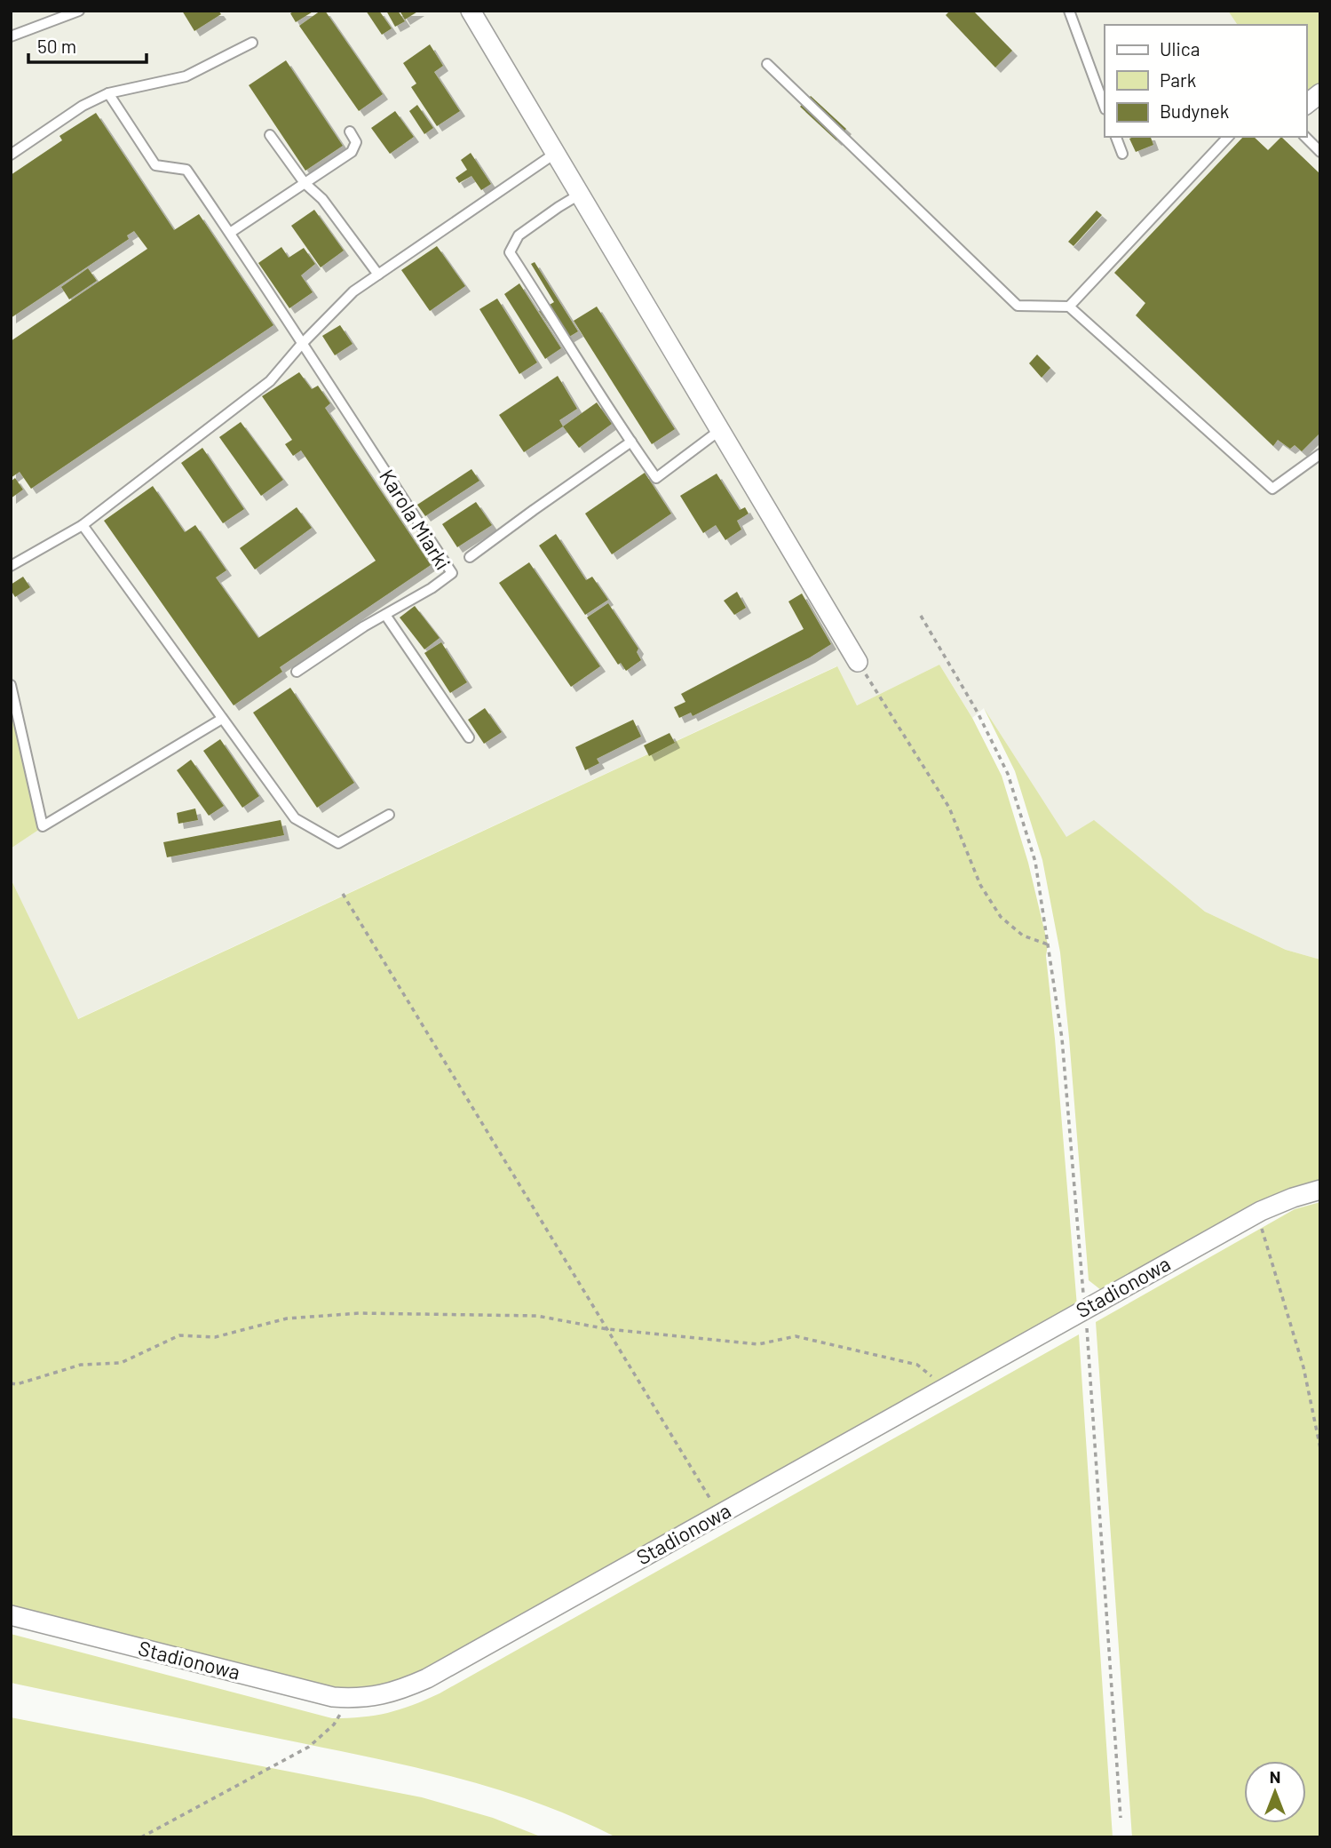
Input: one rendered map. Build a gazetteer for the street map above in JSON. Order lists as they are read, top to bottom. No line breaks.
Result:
{"streets":{"street":["Stadionowa"],"lane":["Karola Miarki"]},"legend":["Ulica","Park","Budynek"],"scale_bar":"50 m","north":"top"}
